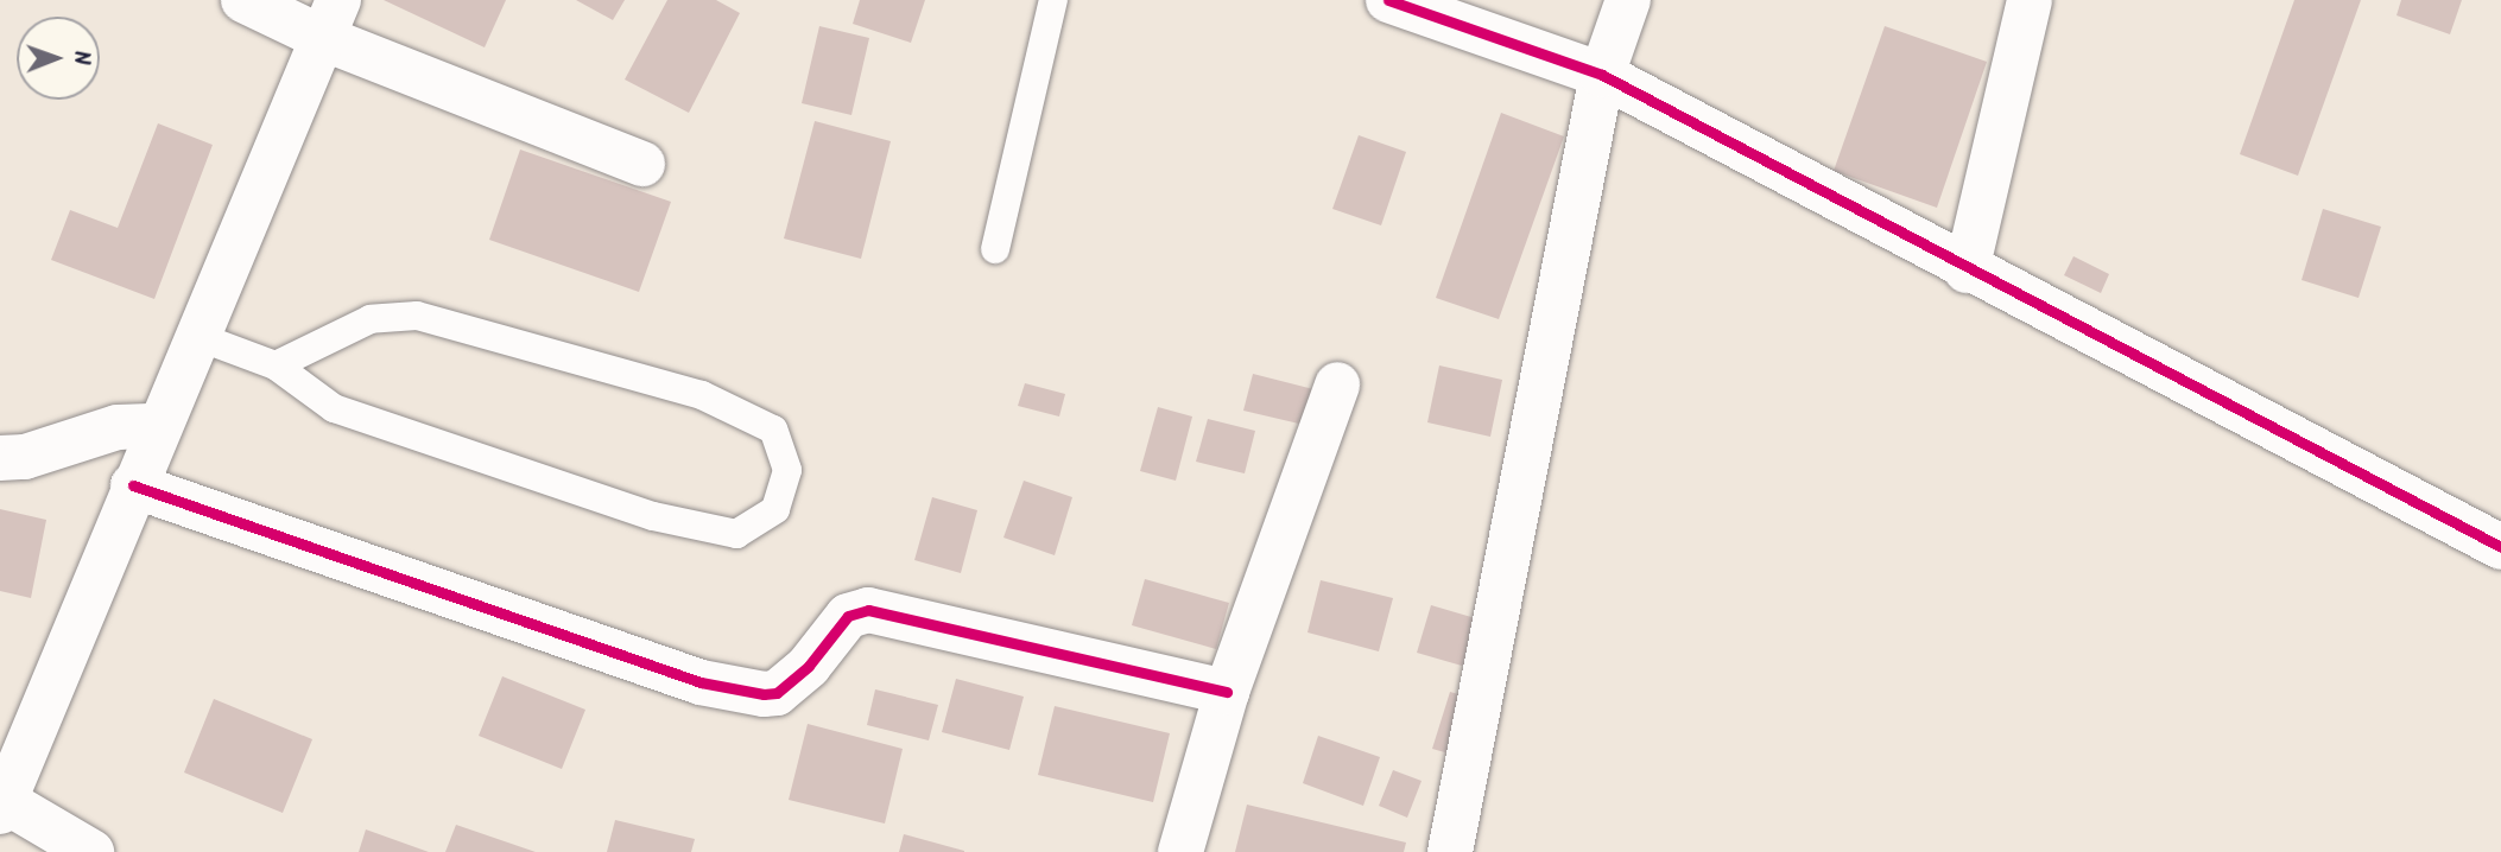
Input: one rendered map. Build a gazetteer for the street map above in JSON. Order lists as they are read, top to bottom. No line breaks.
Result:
{"north":"right"}
